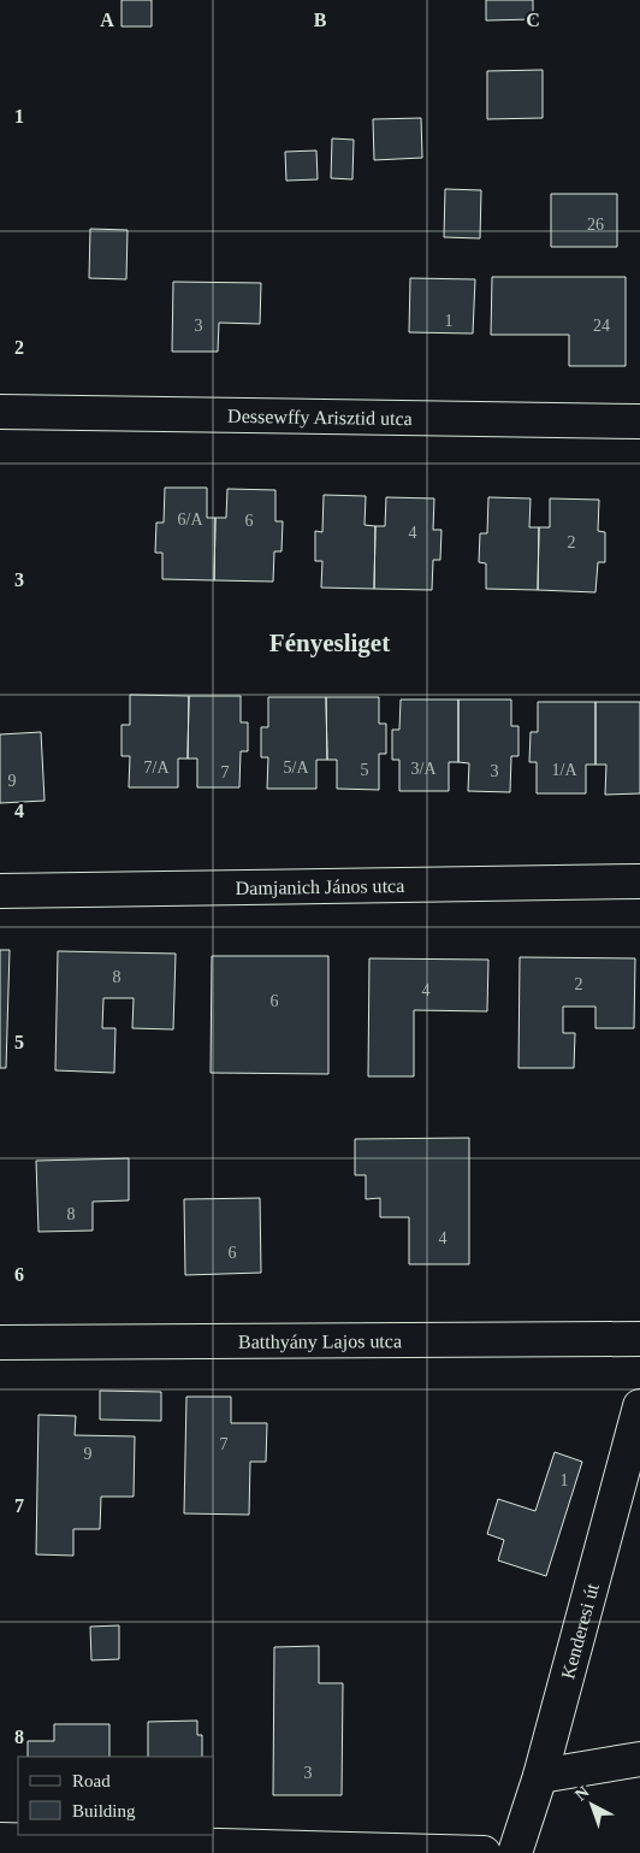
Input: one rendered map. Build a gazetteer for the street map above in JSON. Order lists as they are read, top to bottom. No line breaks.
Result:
{"streets":{"street":["Dessewffy Arisztid utca","Damjanich János utca","Batthyány Lajos utca","Kenderesi út"]},"districts":["Fényesliget"],"house_numbers":["26","1","3","24","6/A","6","4","2","7/A","5/A","3/A","5","1/A","3","7","9","8","2","4","6","8","4","6","7","9","1","3"],"legend":["Road","Building"],"north":"top left","grid":{"columns":["A","B","C"],"rows":["1","2","3","4","5","6","7","8"]}}
